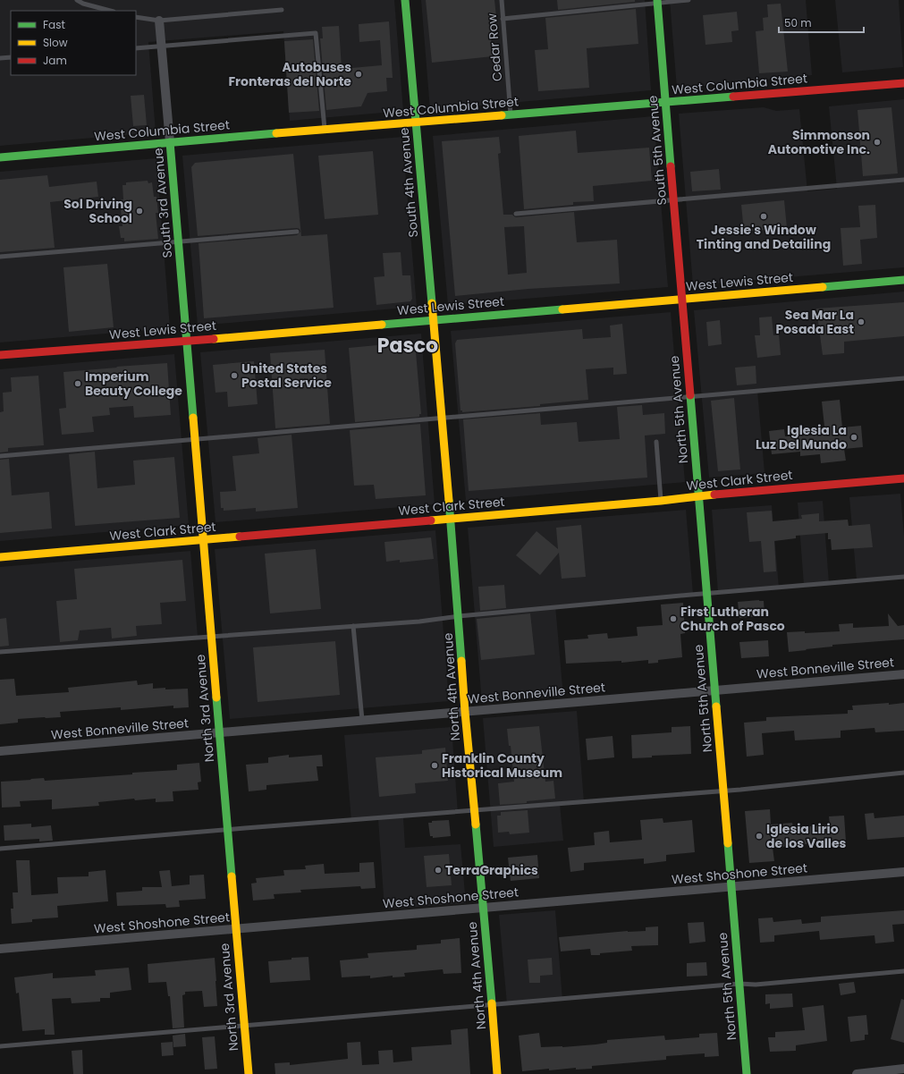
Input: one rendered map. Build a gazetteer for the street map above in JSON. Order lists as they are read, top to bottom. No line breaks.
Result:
{"streets":{"street":["West Columbia Street","South 5th Avenue","South 4th Avenue","South 3rd Avenue","West Lewis Street","North 5th Avenue","West Clark Street","West Bonneville Street","North 4th Avenue","North 3rd Avenue","West Shoshone Street"],"lane":["Cedar Row"]},"crossings":[["Cedar Row","West Columbia Street"],["West Columbia Street","South 5th Avenue"],["West Columbia Street","South 4th Avenue"],["West Columbia Street","South 3rd Avenue"],["South 5th Avenue","West Lewis Street"],["South 5th Avenue","North 5th Avenue"],["South 4th Avenue","West Lewis Street"],["South 4th Avenue","North 4th Avenue"],["South 3rd Avenue","West Lewis Street"],["South 3rd Avenue","North 3rd Avenue"],["West Lewis Street","North 5th Avenue"],["West Lewis Street","North 4th Avenue"],["West Lewis Street","North 3rd Avenue"],["North 5th Avenue","West Clark Street"],["North 5th Avenue","West Bonneville Street"],["North 5th Avenue","West Shoshone Street"],["West Clark Street","North 4th Avenue"],["West Clark Street","North 3rd Avenue"],["West Bonneville Street","North 4th Avenue"],["West Bonneville Street","North 3rd Avenue"],["North 4th Avenue","West Shoshone Street"],["North 3rd Avenue","West Shoshone Street"]],"districts":["Pasco"],"places":["Autobuses Fronteras del Norte","Simmonson Automotive Inc.","Sol Driving School","Jessie's Window Tinting and Detailing","Sea Mar La Posada East","United States Postal Service","Imperium Beauty College","Iglesia La Luz Del Mundo","First Lutheran Church of Pasco","Franklin County Historical Museum","Iglesia Lirio de los Valles","TerraGraphics"],"legend":["Fast","Slow","Jam"],"scale_bar":"50 m"}
